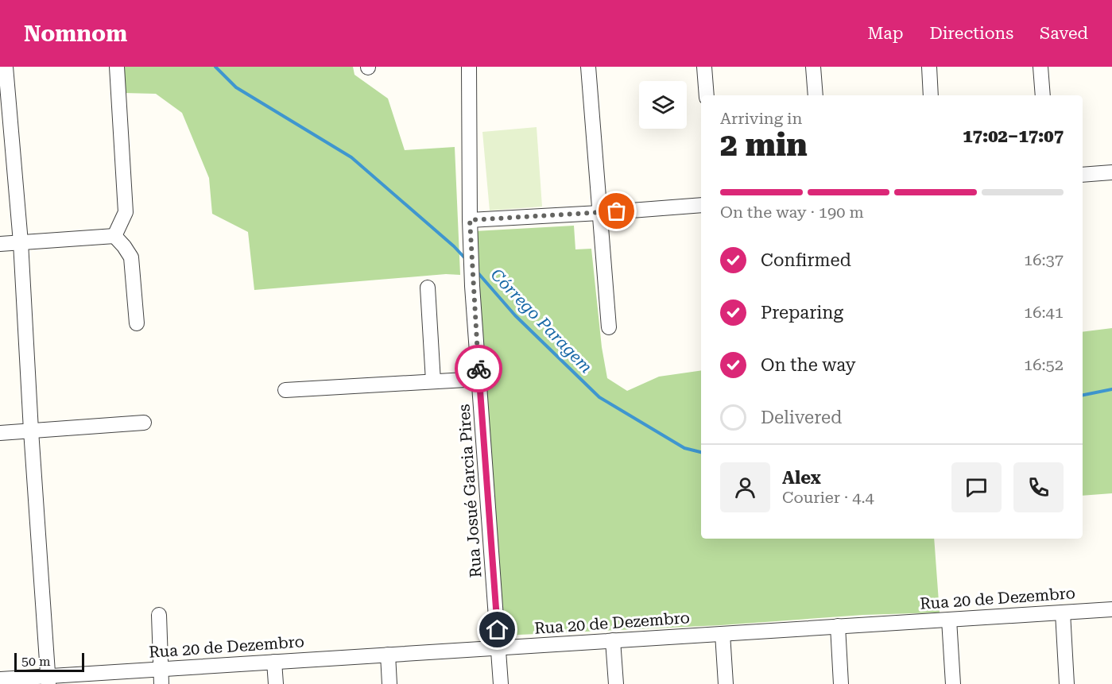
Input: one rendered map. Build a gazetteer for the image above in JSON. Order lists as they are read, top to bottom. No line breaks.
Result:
{"streets":{"street":["Rua Josué Garcia Pires","Rua 20 de Dezembro"]},"crossings":[["Rua Josué Garcia Pires","Rua 20 de Dezembro"]],"water":["Córrego Paragem"],"scale_bar":"50 m","page":{"header":"Nomnom","nav":["Map","Directions","Saved"],"heading":["2 min","Arriving in","17:02–17:07"],"panel":["Alex","Courier · 4.4"],"bar":"On the way · 190 m","list":[["Confirmed","16:37"],["Preparing","16:41"],["On the way","16:52"],"Delivered"],"scale":"50 m"}}
